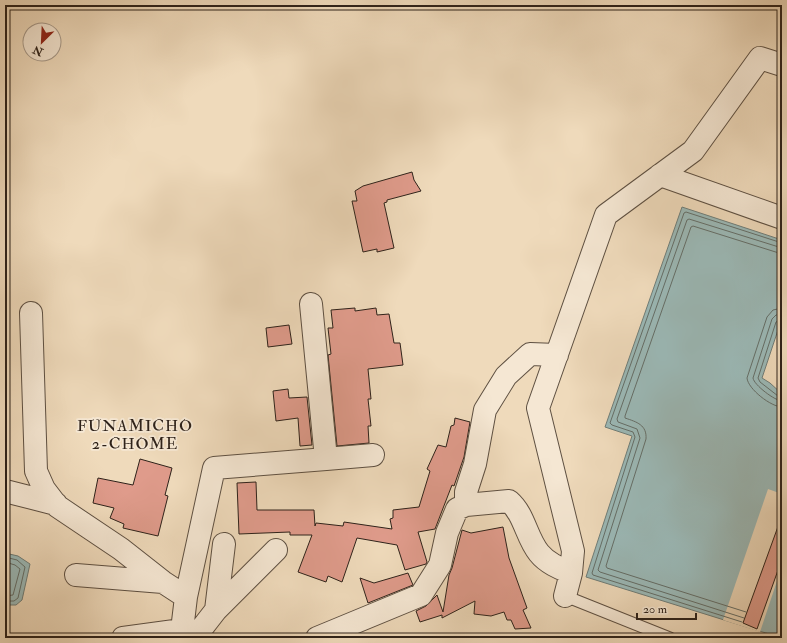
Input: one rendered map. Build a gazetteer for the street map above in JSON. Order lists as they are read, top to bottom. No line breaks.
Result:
{"districts":["FUNAMICHO 2-CHOME"],"scale_bar":"20 m","north":"bottom left"}
